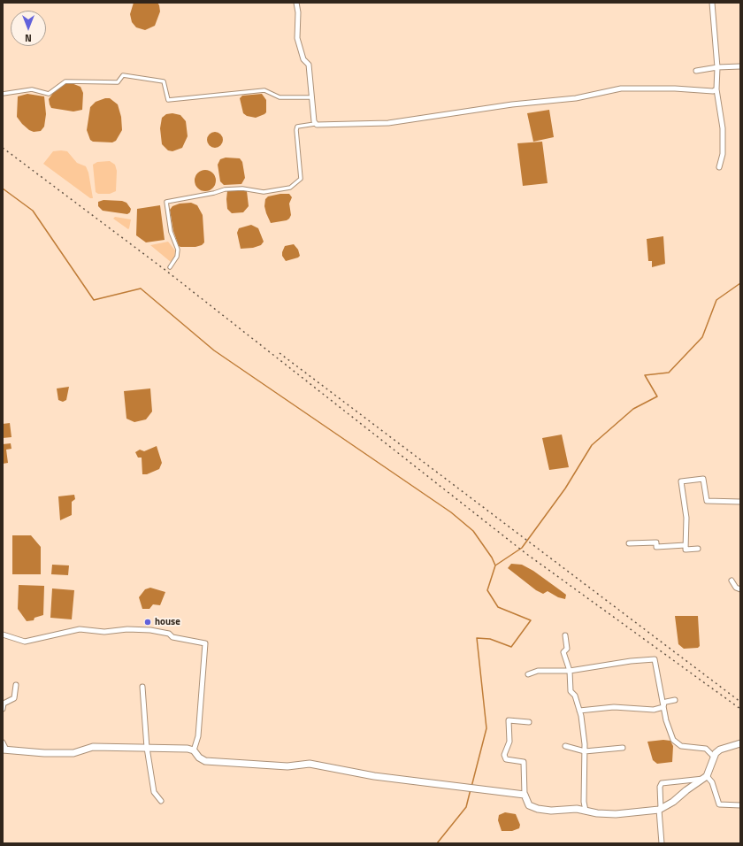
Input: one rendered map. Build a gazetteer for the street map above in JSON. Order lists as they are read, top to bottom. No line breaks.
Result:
{"places":["house"],"north":"bottom"}
